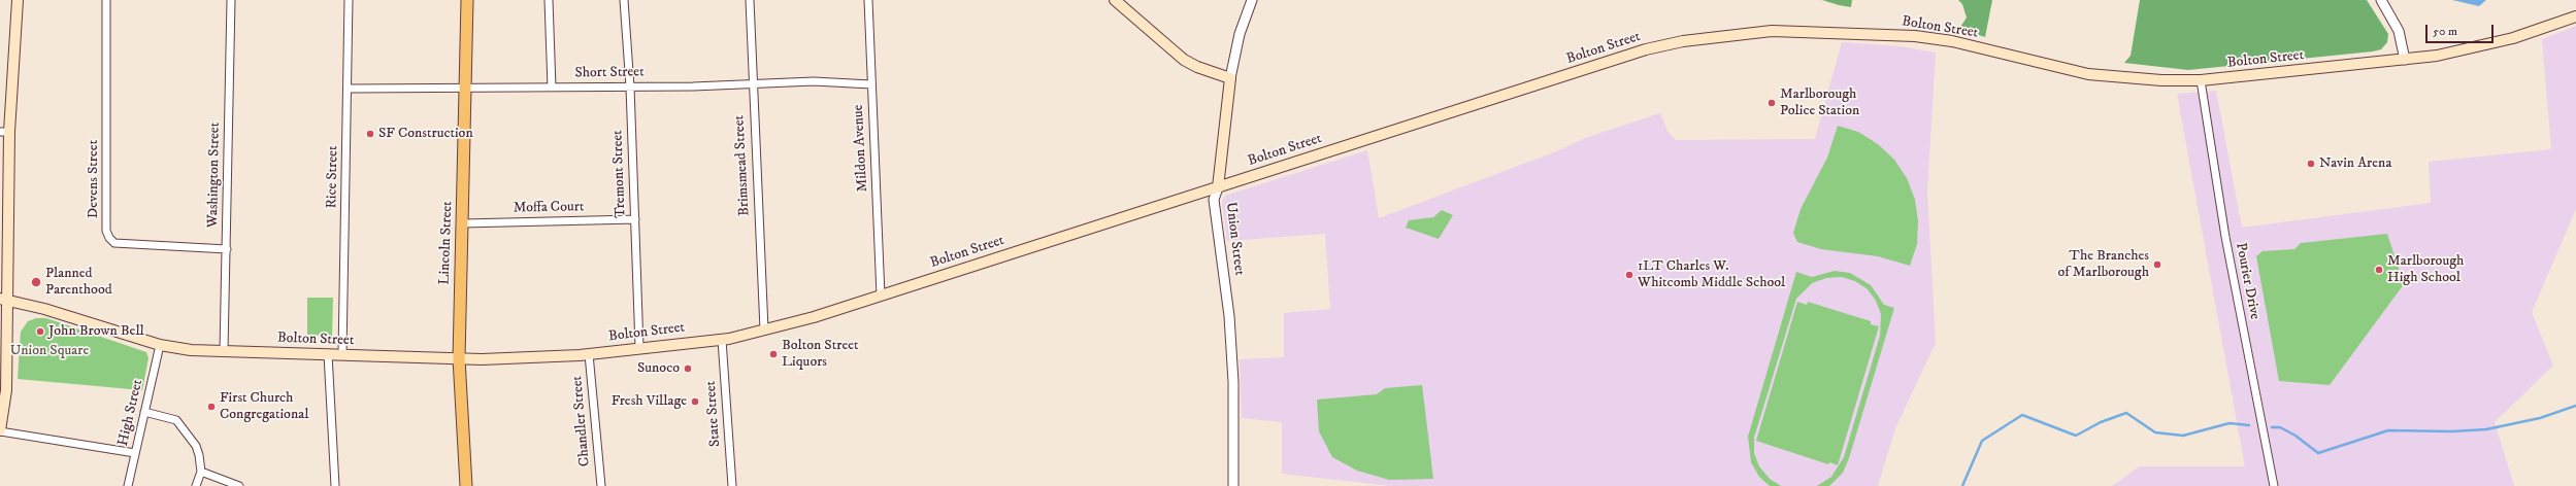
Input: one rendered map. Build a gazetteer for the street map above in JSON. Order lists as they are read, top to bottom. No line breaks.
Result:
{"streets":{"main road":["Bolton Street","Union Street","Lincoln Street"],"street":["Short Street","Mildon Avenue","Brimsmead Street","Tremont Street","Washington Street","Rice Street","Devens Street","Moffa Court","Pourier Drive","High Street","State Street","Chandler Street"]},"crossings":[["Bolton Street","Mildon Avenue"],["Bolton Street","Brimsmead Street"],["Bolton Street","Tremont Street"],["Bolton Street","Washington Street"],["Bolton Street","Rice Street"],["Bolton Street","Union Street"],["Bolton Street","Lincoln Street"],["Bolton Street","Pourier Drive"],["Bolton Street","High Street"],["Bolton Street","State Street"],["Bolton Street","Chandler Street"],["Short Street","Mildon Avenue"],["Short Street","Brimsmead Street"],["Short Street","Tremont Street"],["Short Street","Rice Street"],["Short Street","Lincoln Street"],["Tremont Street","Moffa Court"],["Washington Street","Devens Street"],["Moffa Court","Lincoln Street"]],"parks":["Union Square"],"places":["Marlborough Police Station","SF Construction","Navin Arena","The Branches of Marlborough","Marlborough High School","1LT Charles W. Whitcomb Middle School","Planned Parenthood","John Brown Bell","Bolton Street Liquors","Sunoco","Fresh Village","First Church Congregational"],"scale_bar":"50 m"}
